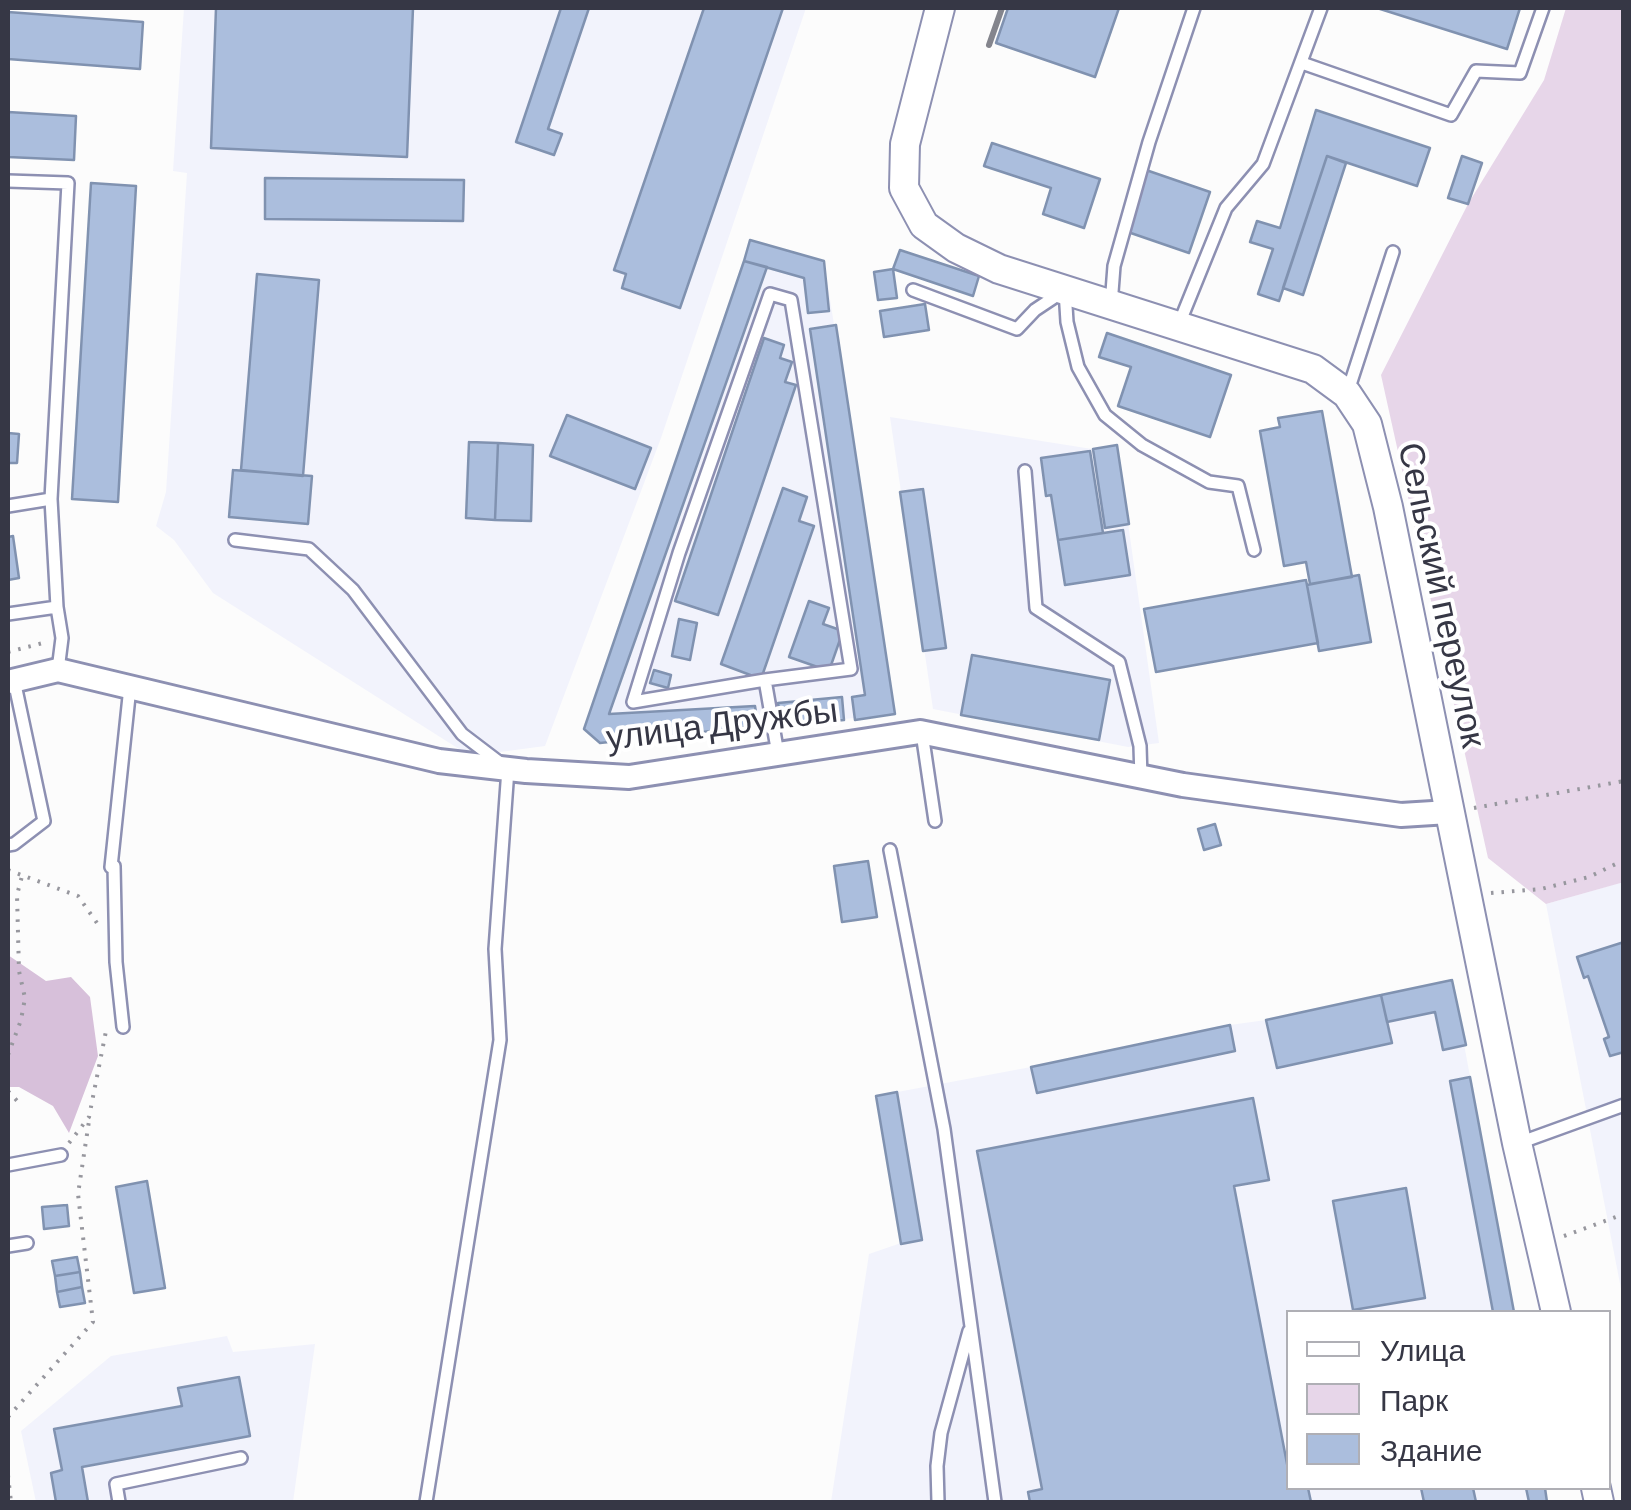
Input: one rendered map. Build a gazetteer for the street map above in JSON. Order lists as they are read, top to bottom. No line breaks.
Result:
{"streets":{"street":["Сельский переулок","улица Дружбы"]},"crossings":[["Сельский переулок","улица Дружбы"]],"legend":["Улица","Парк","Здание"]}
